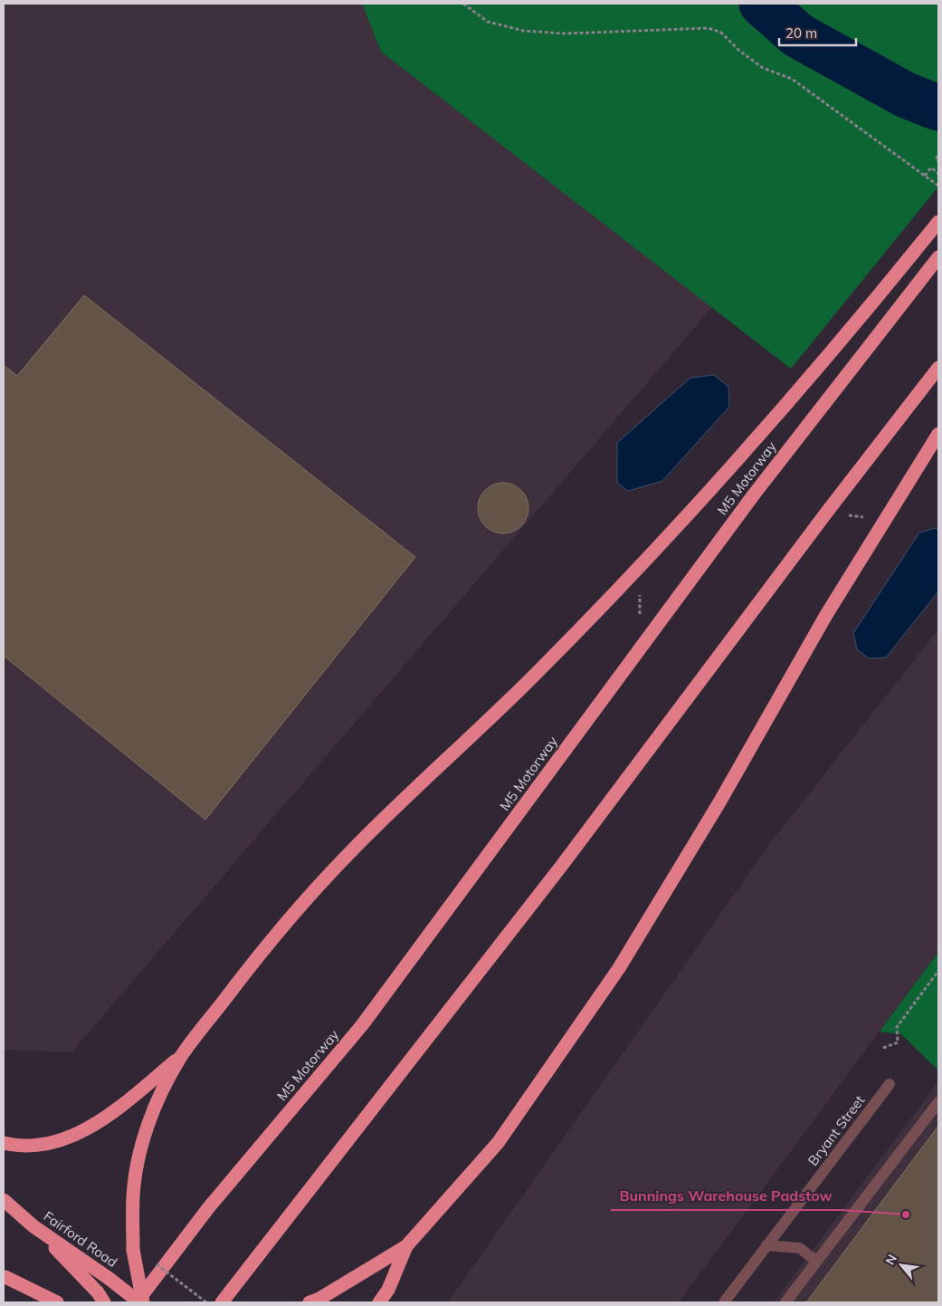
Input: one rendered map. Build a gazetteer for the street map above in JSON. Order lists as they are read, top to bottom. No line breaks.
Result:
{"streets":{"highway":["M5 Motorway","Fairford Road"],"street":["Bryant Street"]},"crossings":[["M5 Motorway","Fairford Road"]],"places":["Bunnings Warehouse Padstow"],"scale_bar":"20 m","north":"top left"}
